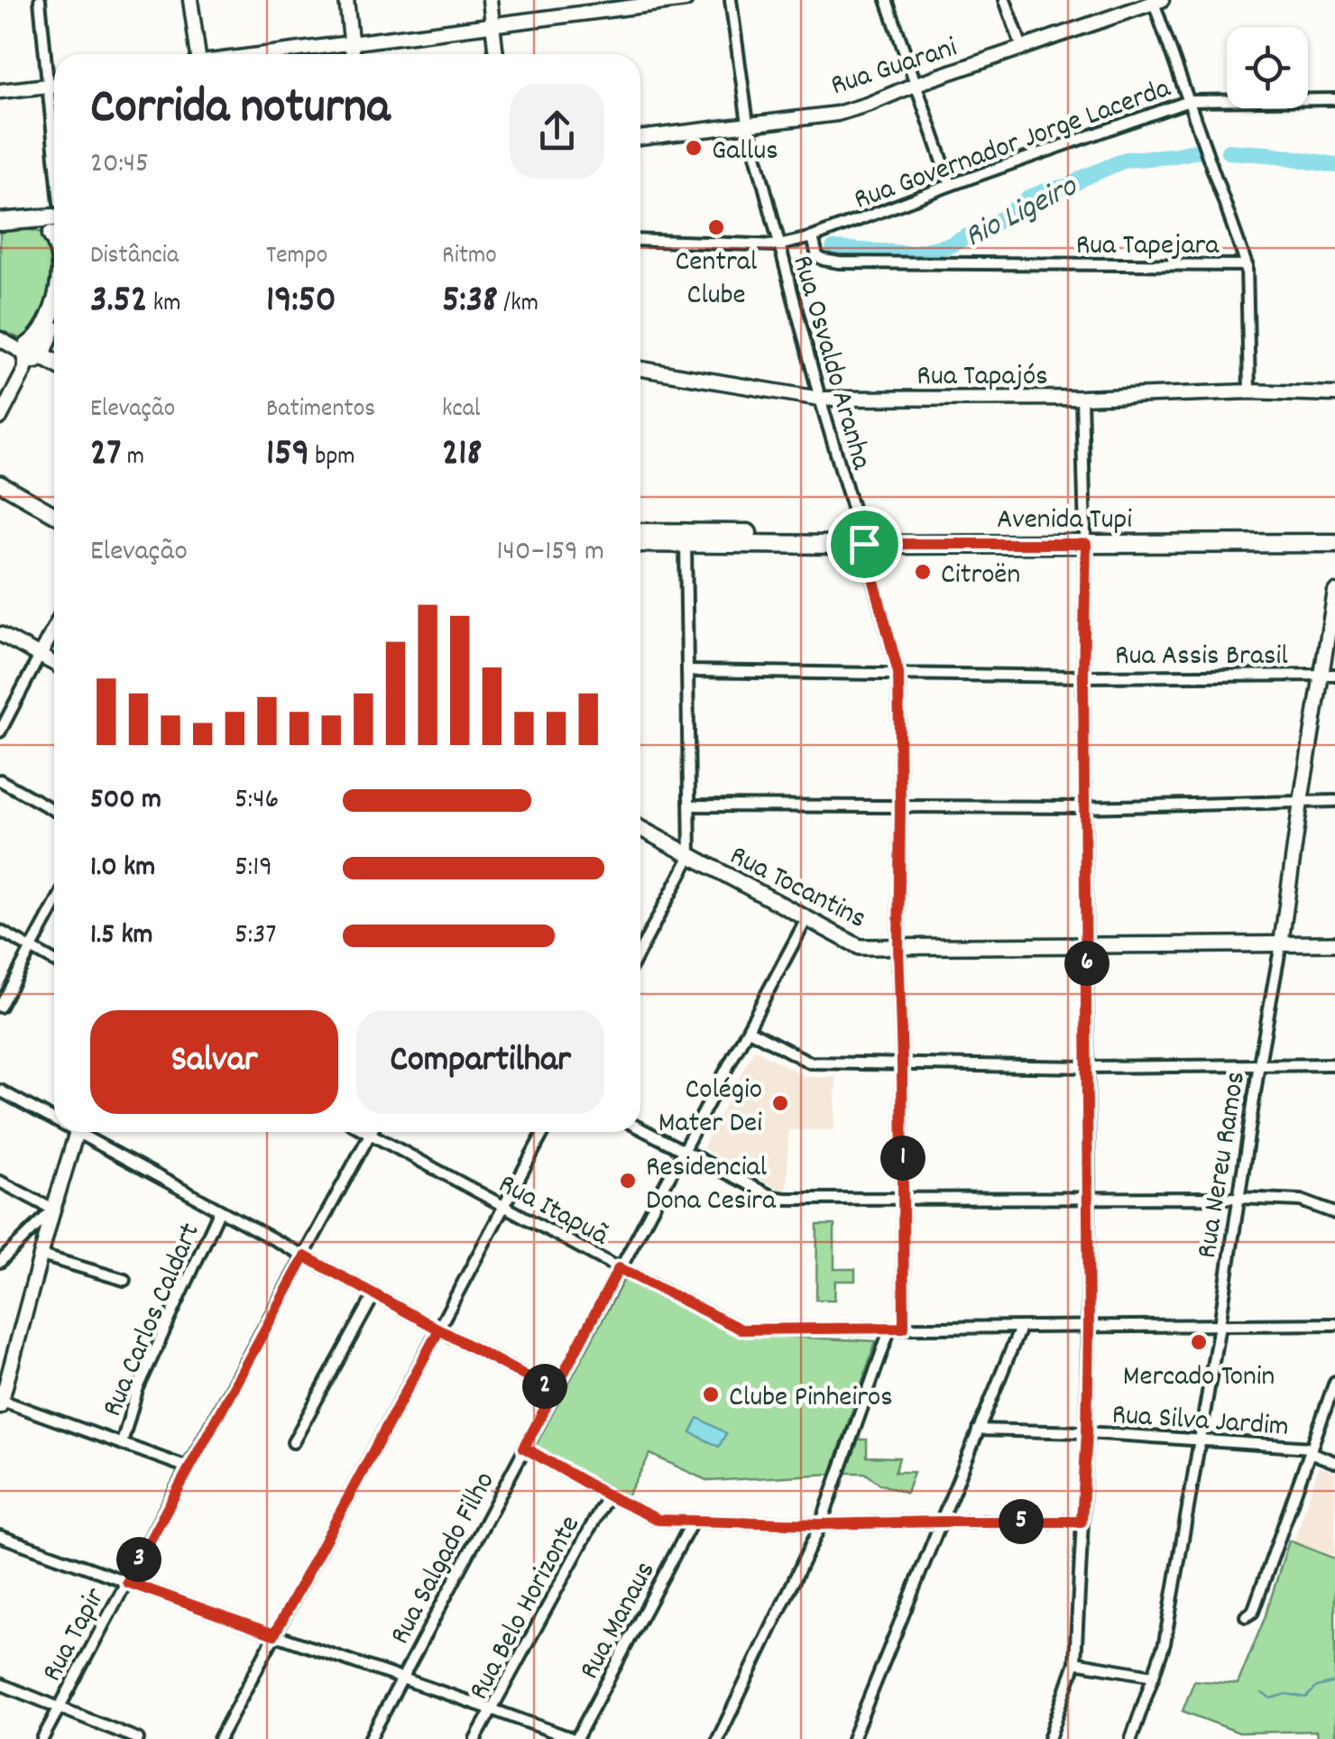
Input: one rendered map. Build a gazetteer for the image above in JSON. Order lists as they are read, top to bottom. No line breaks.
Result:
{"streets":{"main road":["Avenida Tupi","Rua Tocantins"],"street":["Rua Guarani","Rua Governador Jorge Lacerda","Rua Tapejara","Rua Osvaldo Aranha","Rua Tapajós","Rua Assis Brasil","Rua Nereu Ramos","Rua Itapuã","Rua Carlos Caldart","Rua Silva Jardim","Rua Salgado Filho","Rua Belo Horizonte","Rua Manaus","Rua Tapir"]},"crossings":[["Rua Guarani","Rua Osvaldo Aranha"],["Rua Governador Jorge Lacerda","Rua Tapejara"],["Rua Osvaldo Aranha","Rua Tapajós"],["Rua Osvaldo Aranha","Avenida Tupi"],["Rua Osvaldo Aranha","Rua Assis Brasil"],["Rua Osvaldo Aranha","Rua Tocantins"],["Rua Osvaldo Aranha","Rua Itapuã"],["Rua Assis Brasil","Rua Nereu Ramos"],["Rua Tocantins","Rua Nereu Ramos"],["Rua Tocantins","Rua Salgado Filho"],["Rua Nereu Ramos","Rua Itapuã"],["Rua Nereu Ramos","Rua Silva Jardim"],["Rua Itapuã","Rua Salgado Filho"],["Rua Itapuã","Rua Tapir"]],"water":["Rio Ligeiro"],"places":["Gallus","Central Clube","Citroën","Colégio Mater Dei","Residencial Dona Cesira","Mercado Tonin","Clube Pinheiros"],"page":{"heading":["Corrida noturna","20:45"],"stats":[["Distância","3.52 km"],["Tempo","19:50"],["Ritmo","5:38 /km"],["Elevação","27 m"],["Batimentos","159 bpm"],["kcal","218"]],"chart":["Elevação","140–159 m"],"list":[{"name":"500 m","note":"5:46"},{"name":"1.0 km","note":"5:19"},{"name":"1.5 km","note":"5:37"}],"pins":["6","1","2","5","3"],"buttons":["Salvar","Compartilhar"]}}
